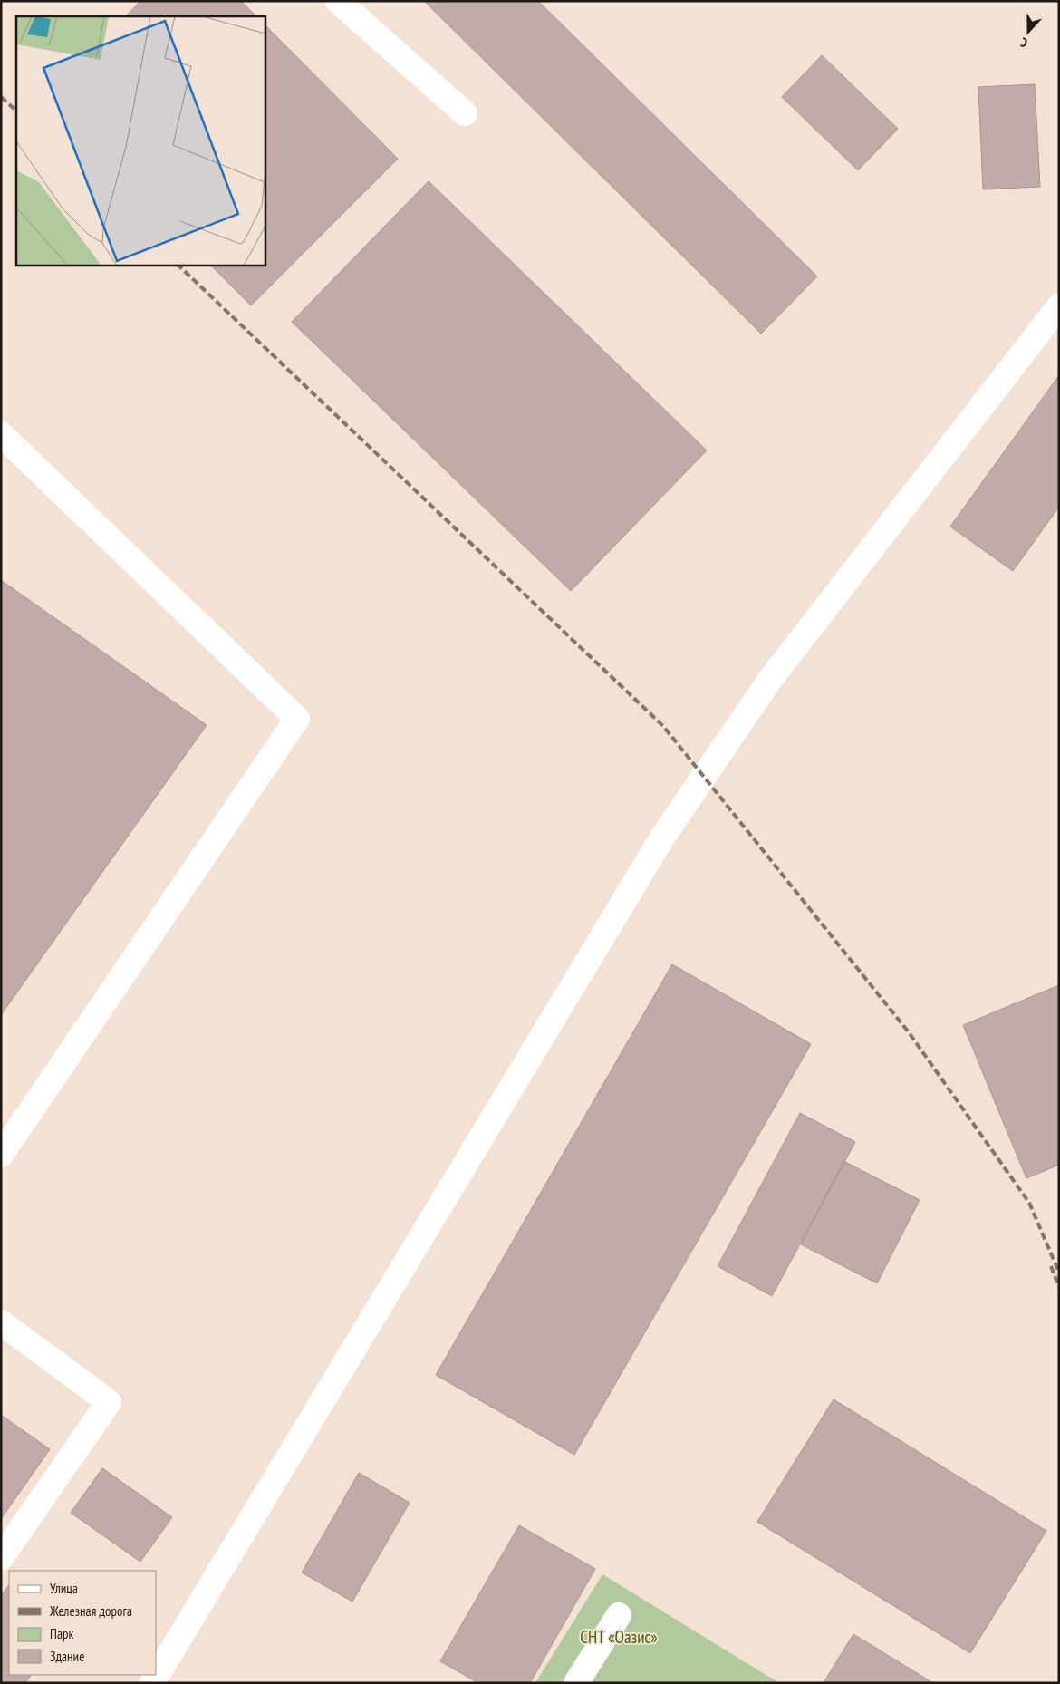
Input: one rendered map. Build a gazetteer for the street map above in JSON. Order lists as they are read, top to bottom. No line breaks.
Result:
{"parks":["СНТ «Оазис»"],"legend":["Улица","Железная дорога","Парк","Здание"],"north":"bottom"}
